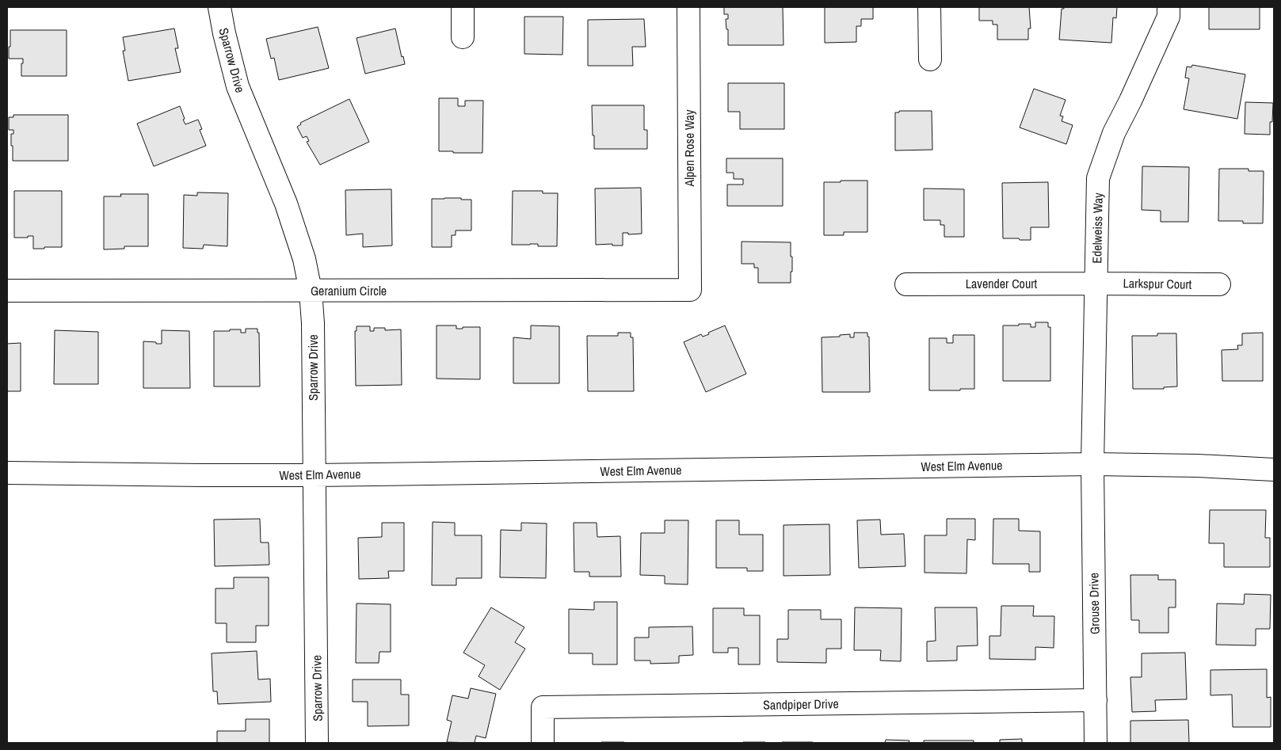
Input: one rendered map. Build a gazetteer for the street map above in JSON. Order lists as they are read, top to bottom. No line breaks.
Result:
{"streets":{"street":["Sparrow Drive","Alpen Rose Way","Edelweiss Way","Lavender Court","Larkspur Court","Geranium Circle","West Elm Avenue","Grouse Drive","Sandpiper Drive"]},"crossings":[["Sparrow Drive","Geranium Circle"],["Sparrow Drive","West Elm Avenue"],["Alpen Rose Way","Geranium Circle"],["Edelweiss Way","Lavender Court"],["Edelweiss Way","Larkspur Court"],["Edelweiss Way","West Elm Avenue"],["Edelweiss Way","Grouse Drive"],["Lavender Court","Larkspur Court"],["West Elm Avenue","Grouse Drive"],["Grouse Drive","Sandpiper Drive"]]}
